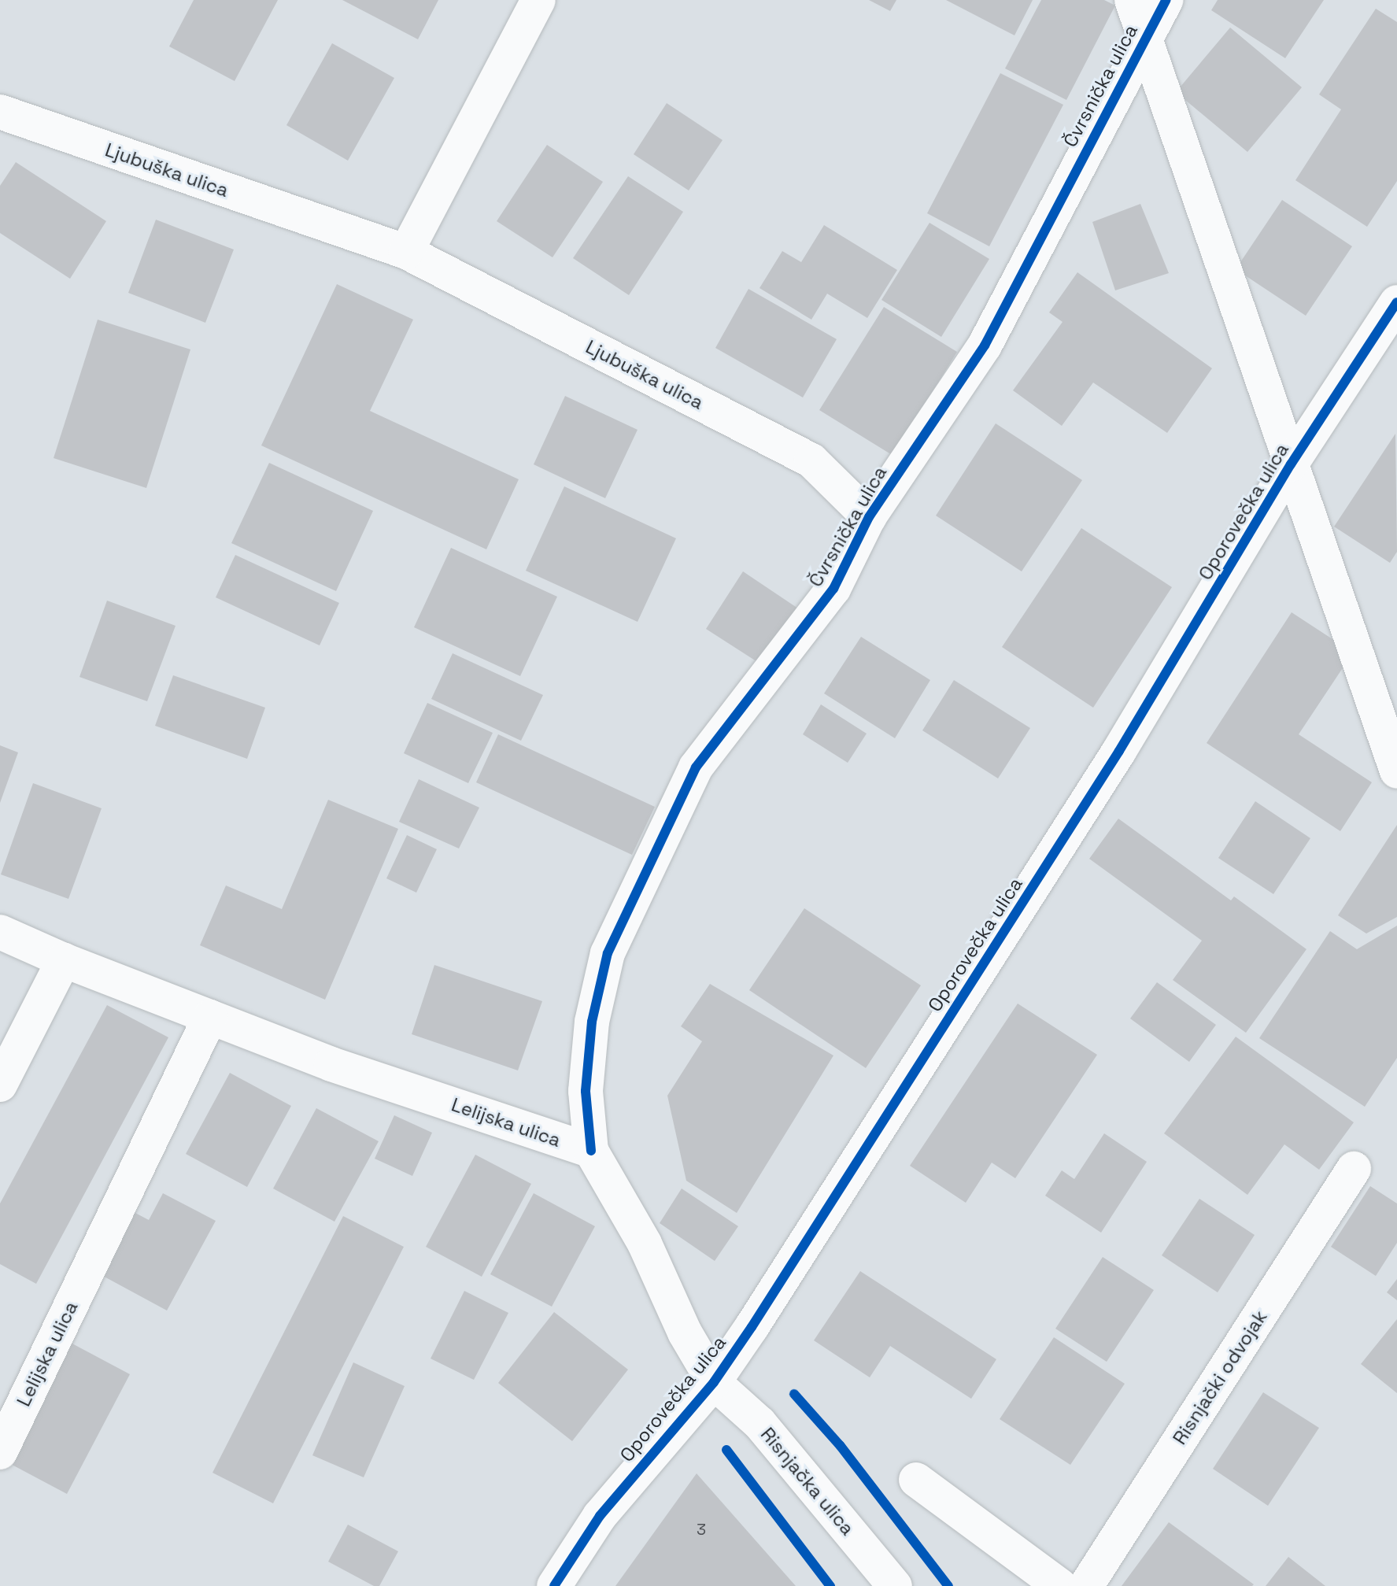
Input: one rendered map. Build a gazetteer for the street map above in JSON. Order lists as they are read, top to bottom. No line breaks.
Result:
{"streets":{"street":["Čvrsnička ulica","Ljubuška ulica","Oporovečka ulica","Lelijska ulica","Risnjački odvojak","Risnjačka ulica"]},"crossings":[["Čvrsnička ulica","Ljubuška ulica"],["Čvrsnička ulica","Lelijska ulica"],["Oporovečka ulica","Risnjačka ulica"]],"house_numbers":["3"]}
